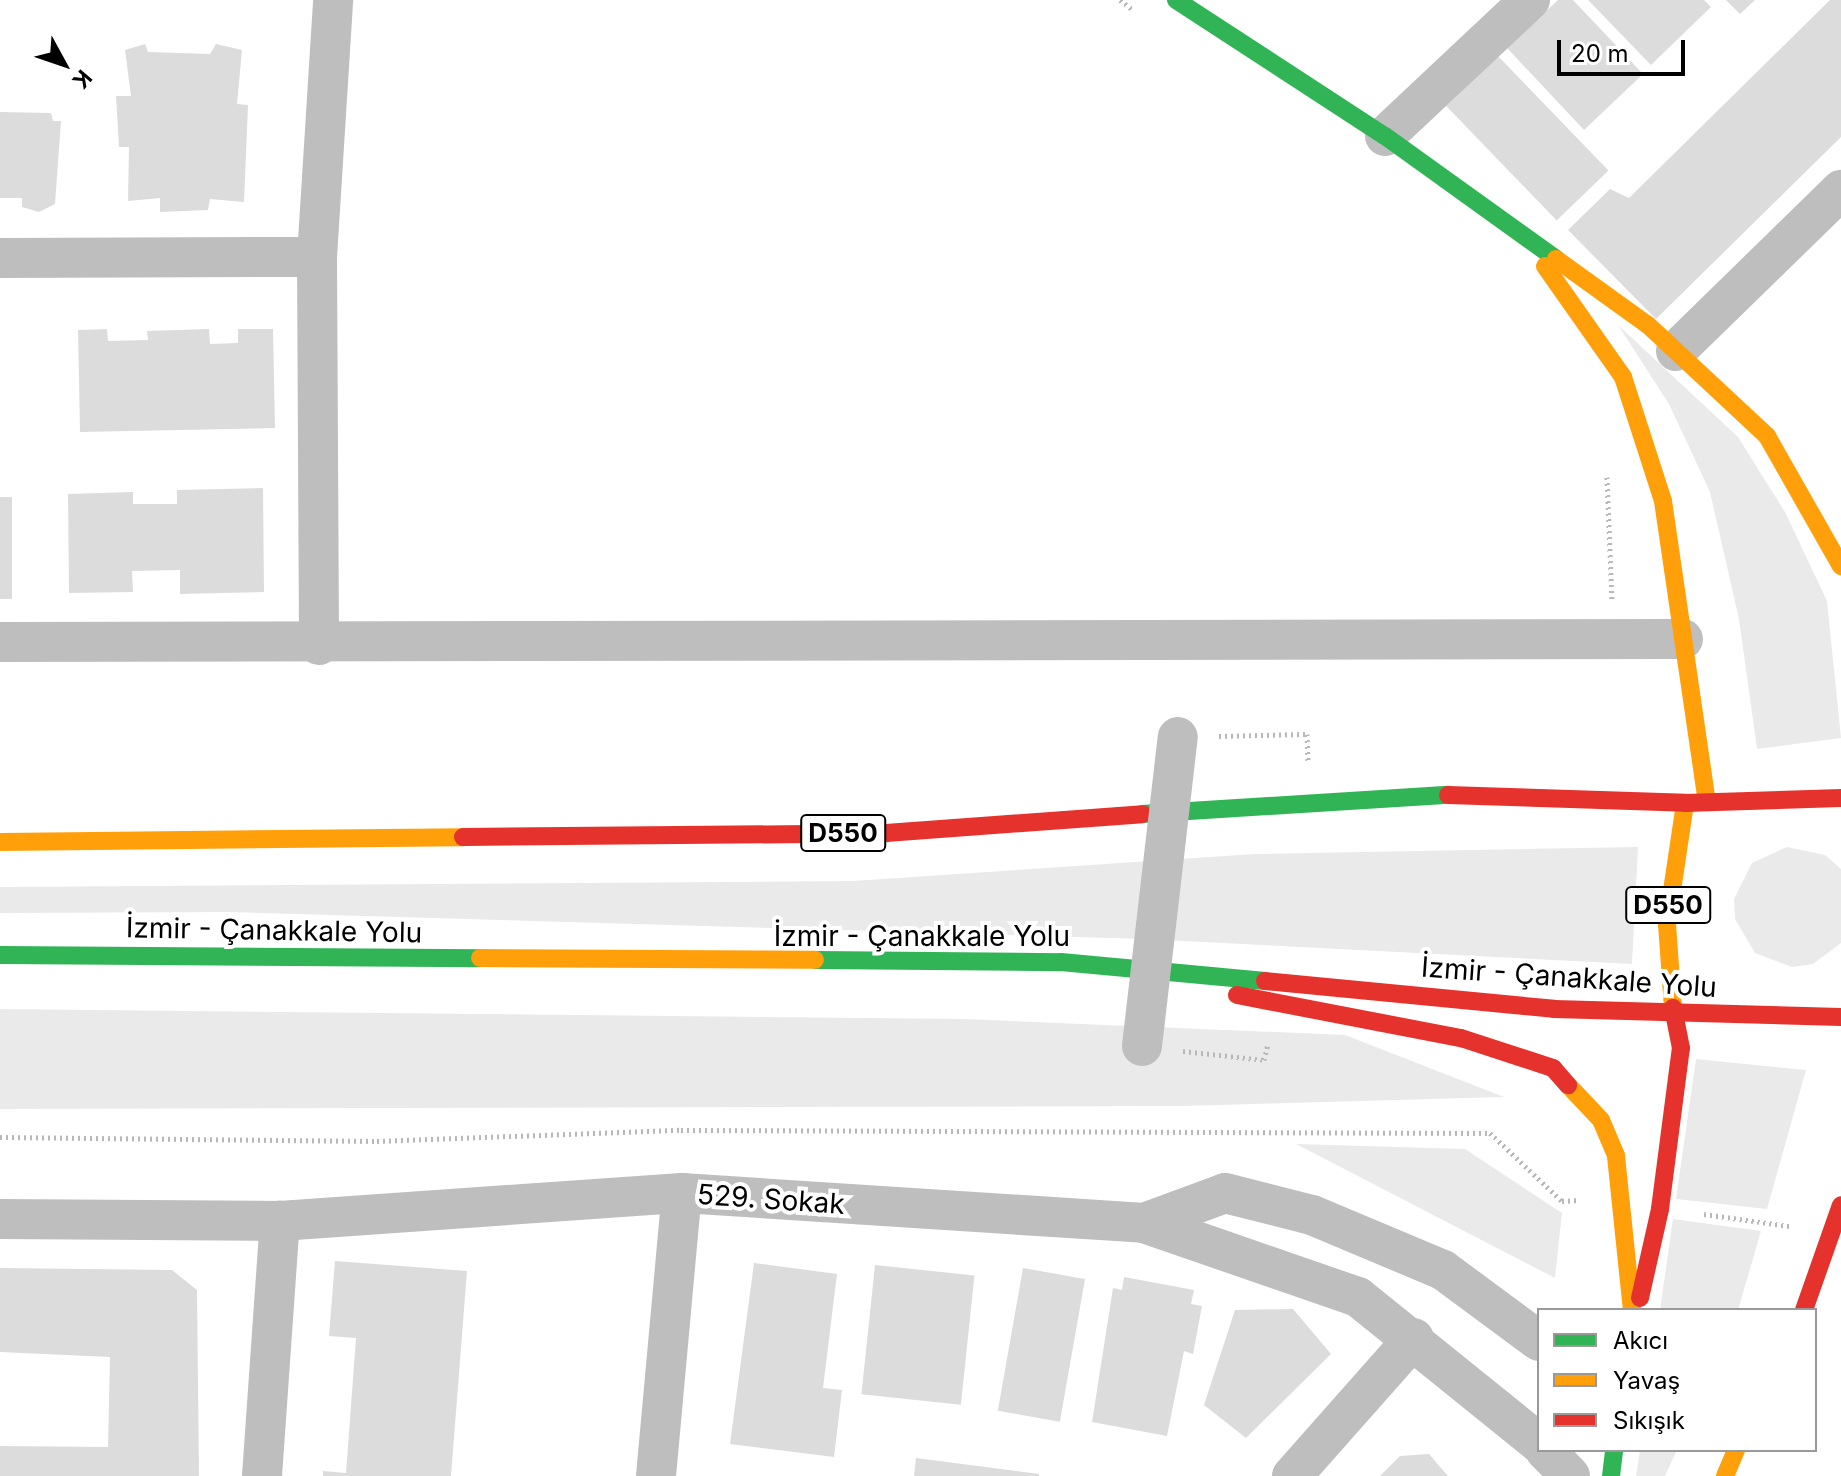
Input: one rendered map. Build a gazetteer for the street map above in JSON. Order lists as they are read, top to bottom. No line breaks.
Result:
{"streets":{"main road":["D550","İzmir - Çanakkale Yolu"],"street":["529. Sokak"]},"crossings":[["D550","İzmir - Çanakkale Yolu"]],"legend":["Akıcı","Yavaş","Sıkışık"],"scale_bar":"20 m","north":"bottom right"}
